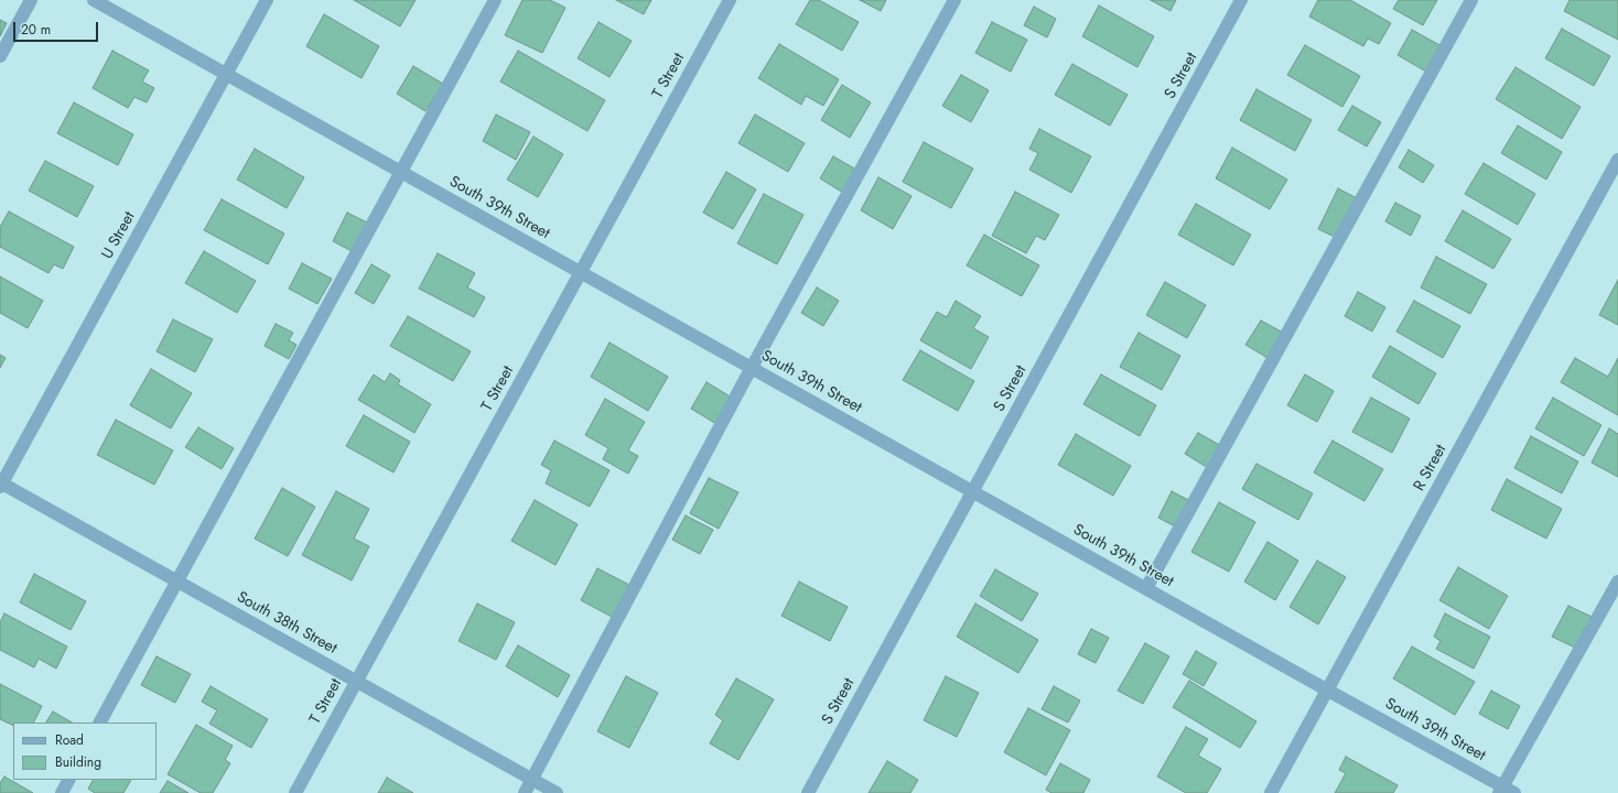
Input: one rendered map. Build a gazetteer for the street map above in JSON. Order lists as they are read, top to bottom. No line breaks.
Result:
{"streets":{"street":["T Street","S Street","South 39th Street","U Street","R Street","South 38th Street"]},"crossings":[["T Street","South 39th Street"],["T Street","South 38th Street"],["S Street","South 39th Street"],["South 39th Street","U Street"],["South 39th Street","R Street"],["U Street","South 38th Street"]],"legend":["Road","Building"],"scale_bar":"20 m"}
